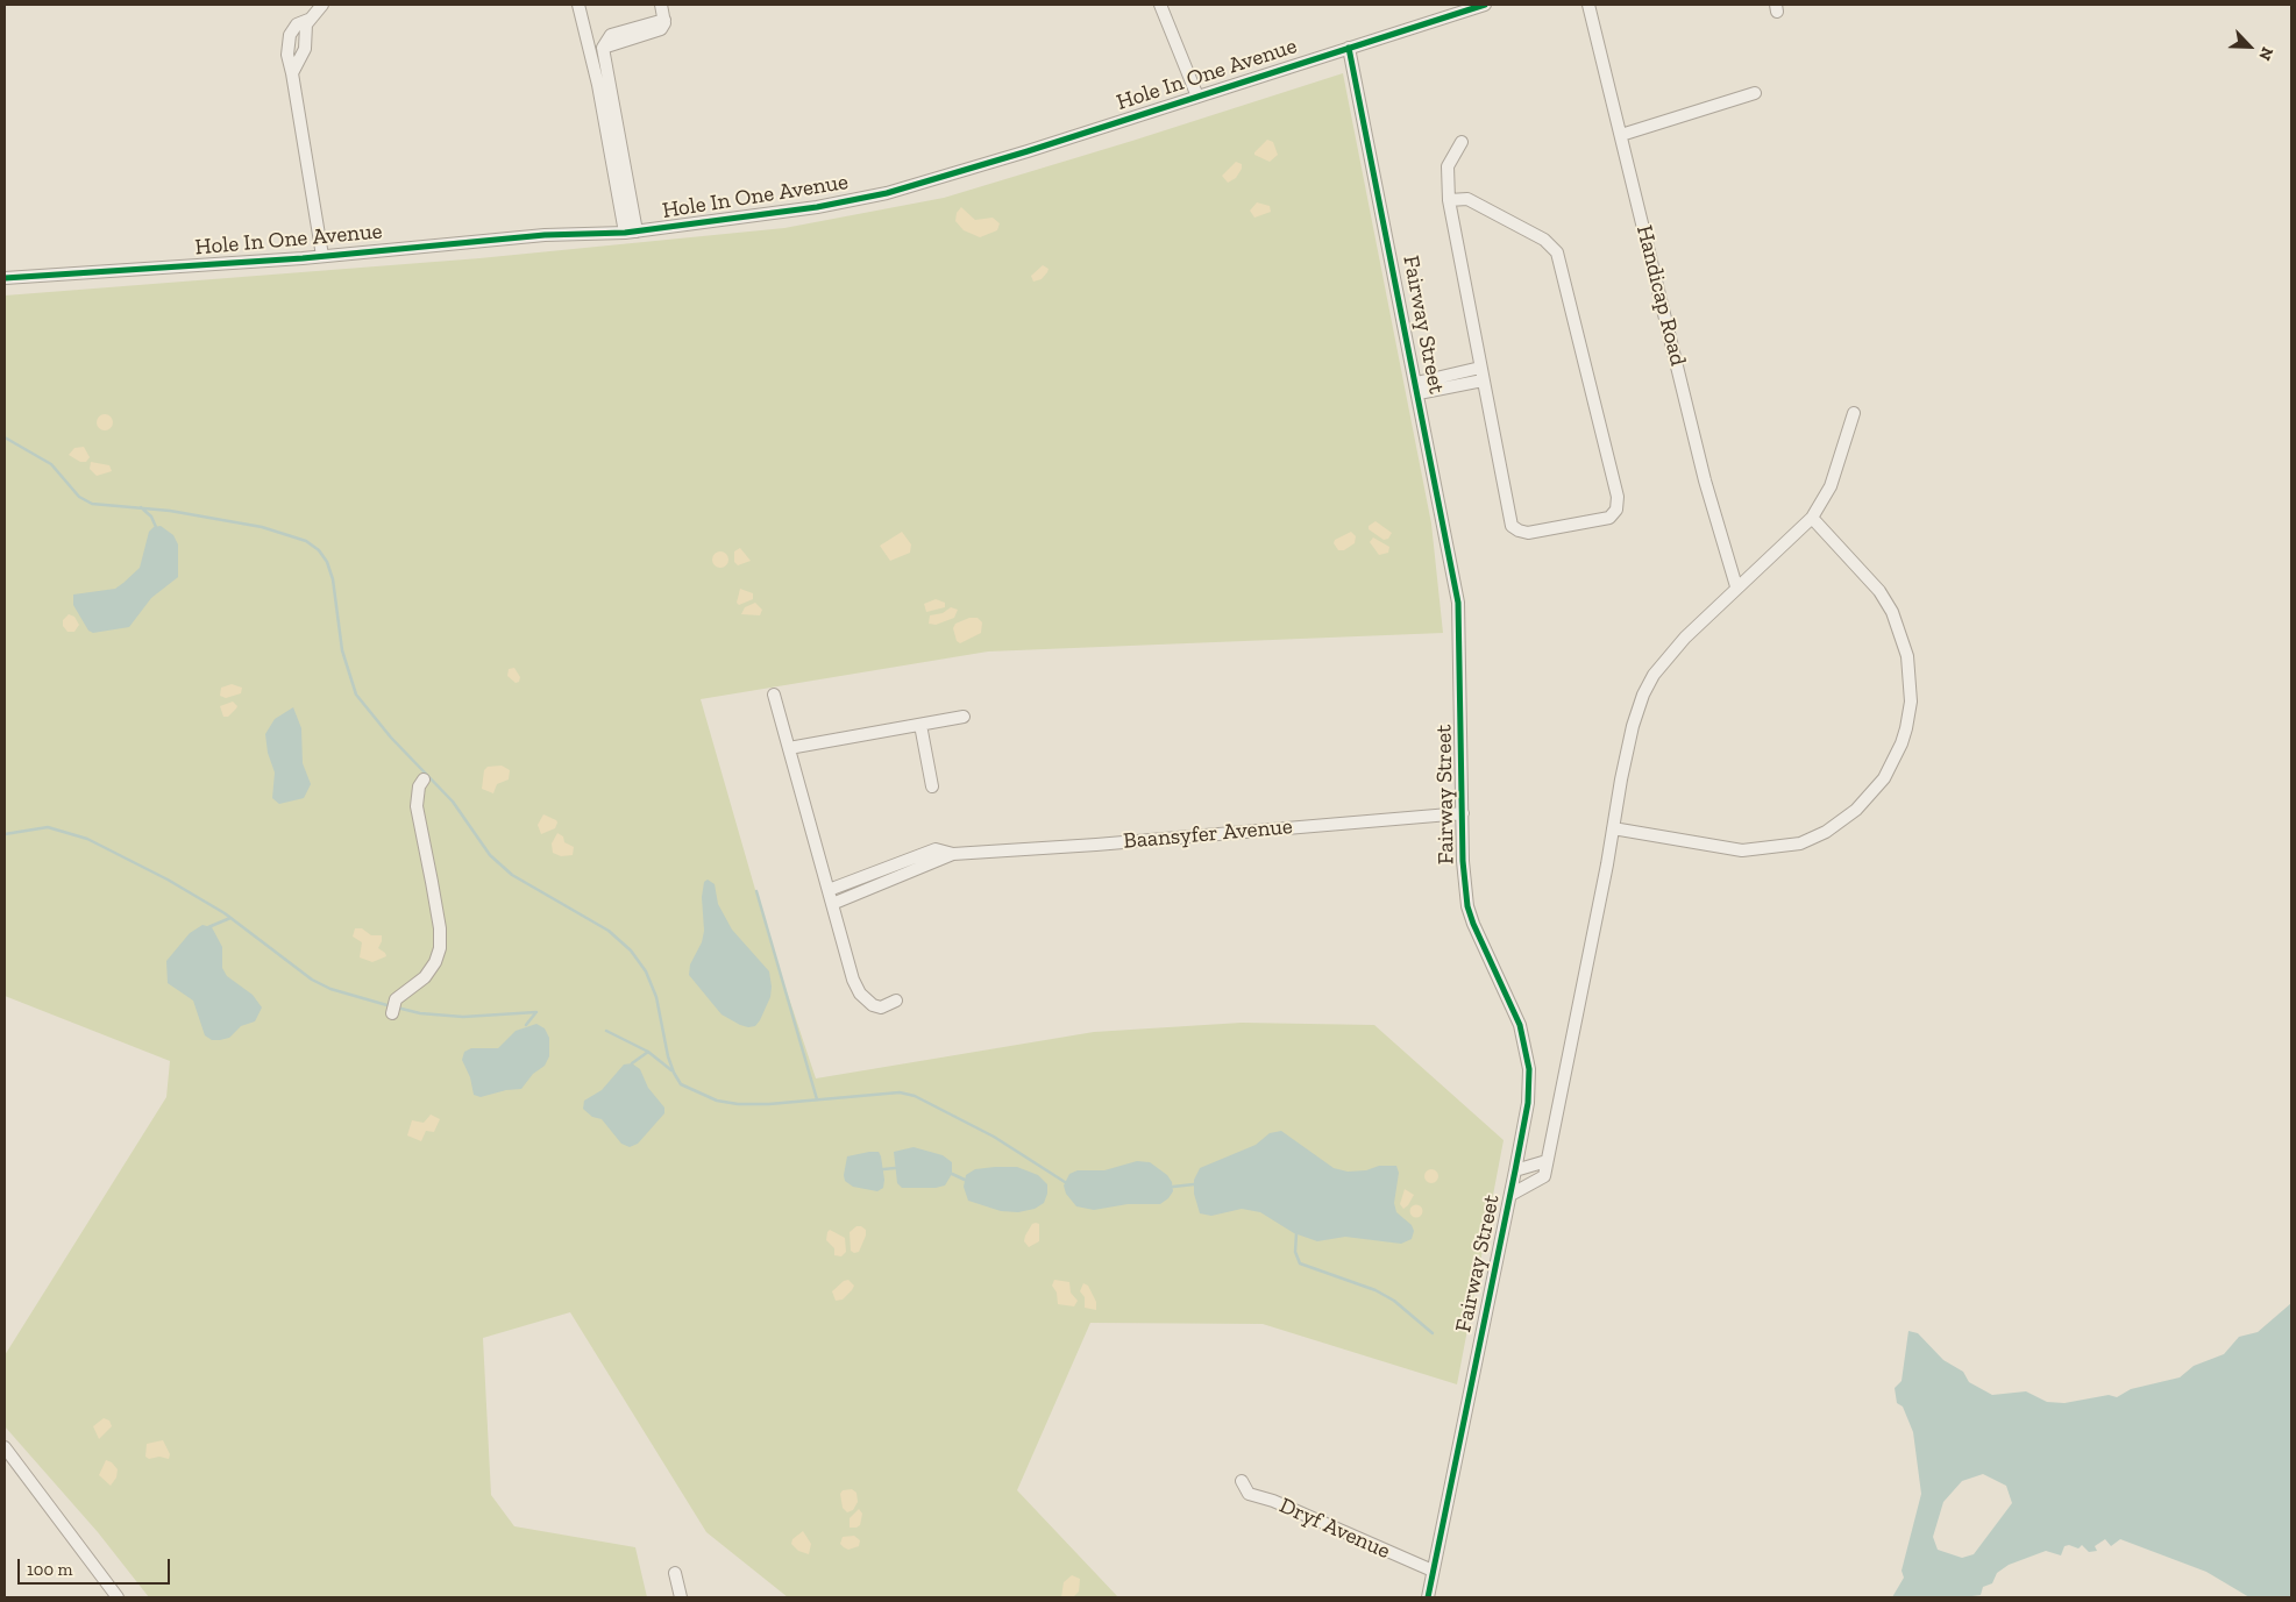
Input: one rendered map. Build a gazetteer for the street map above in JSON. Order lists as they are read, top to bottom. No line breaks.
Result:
{"streets":{"street":["Hole In One Avenue","Handicap Road","Fairway Street","Baansyfer Avenue","Dryf Avenue"]},"crossings":[["Hole In One Avenue","Fairway Street"],["Fairway Street","Baansyfer Avenue"],["Fairway Street","Dryf Avenue"]],"scale_bar":"100 m","north":"bottom right"}
